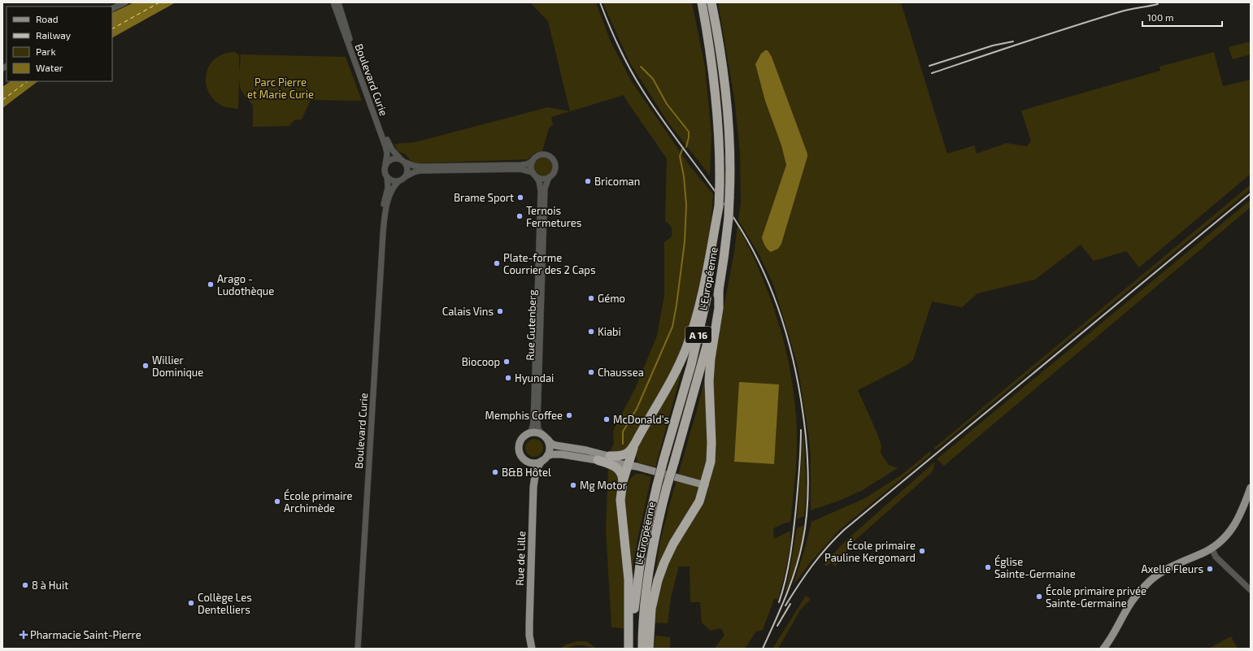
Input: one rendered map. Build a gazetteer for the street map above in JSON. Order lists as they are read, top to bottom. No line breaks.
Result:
{"streets":{"highway":["L'Européenne","A 16"],"main road":["Rue de Lille"],"street":["Boulevard Curie","Rue Gutenberg"]},"crossings":[["Rue Gutenberg","Rue de Lille"]],"parks":["Parc Pierre et Marie Curie"],"places":{"other":["Bricoman","Brame Sport","Ternois Fermetures","Plate-forme Courrier des 2 Caps","Arago - Ludothèque","Gémo","Calais Vins","Kiabi","Biocoop","Willier Dominique","Chaussea","Hyundai","Memphis Coffee","McDonald's","B&B Hôtel","Mg Motor","École primaire Archimède","École primaire Pauline Kergomard","Église Sainte-Germaine","Axelle Fleurs","8 à Huit","École primaire privée Sainte-Germaine","Collège Les Dentelliers"],"health":["Pharmacie Saint-Pierre"]},"legend":["Road","Railway","Park","Water"],"scale_bar":"100 m"}
